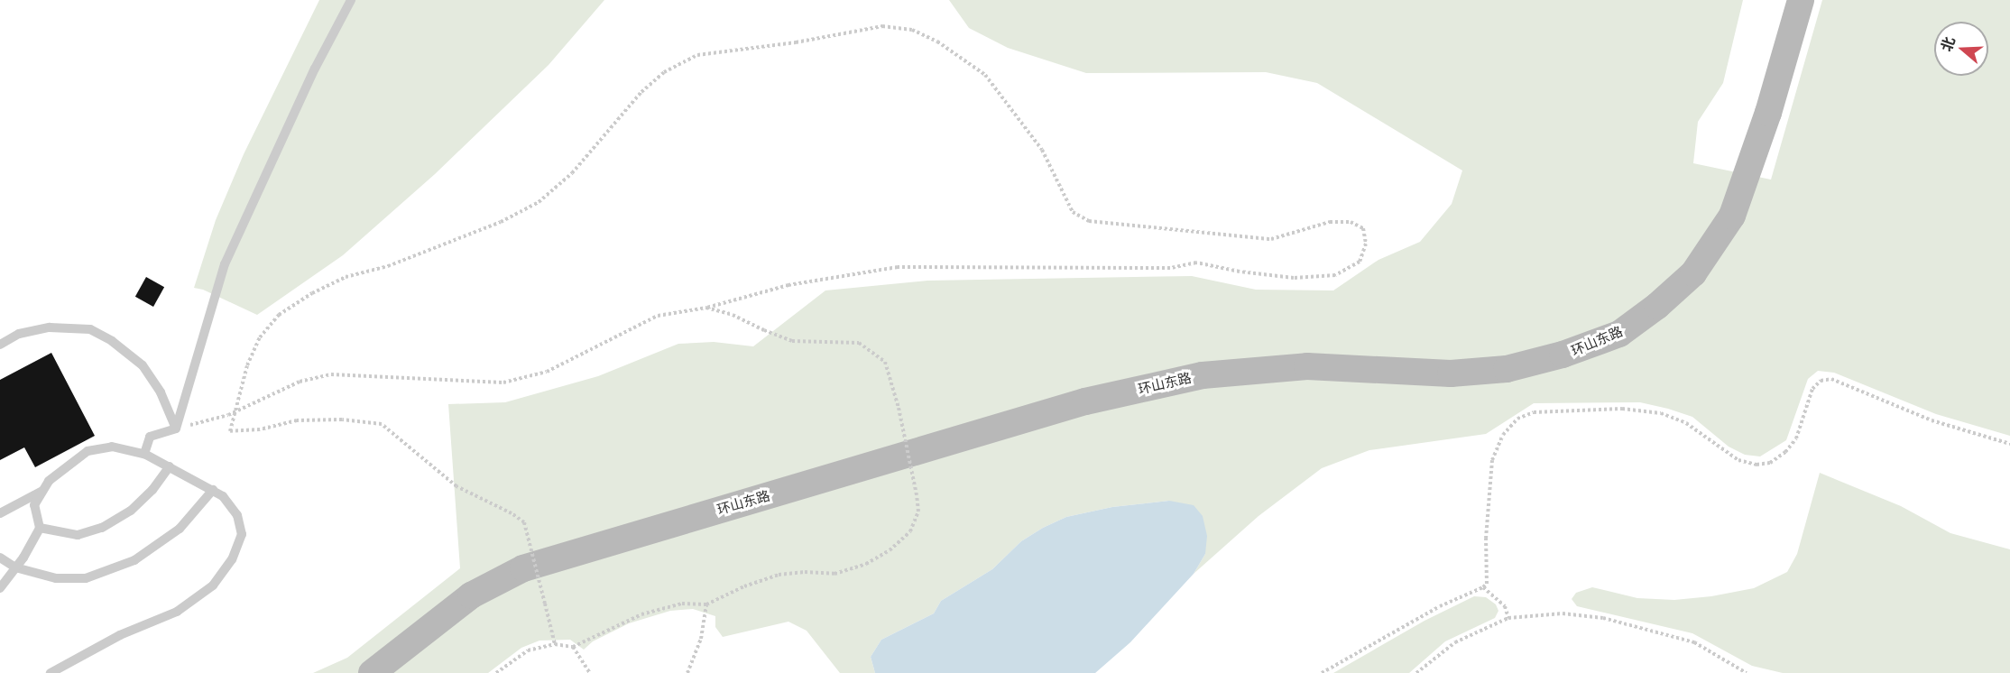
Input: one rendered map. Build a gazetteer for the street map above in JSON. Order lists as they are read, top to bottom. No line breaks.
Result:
{"streets":{"street":["环山东路"]},"north":"left"}
